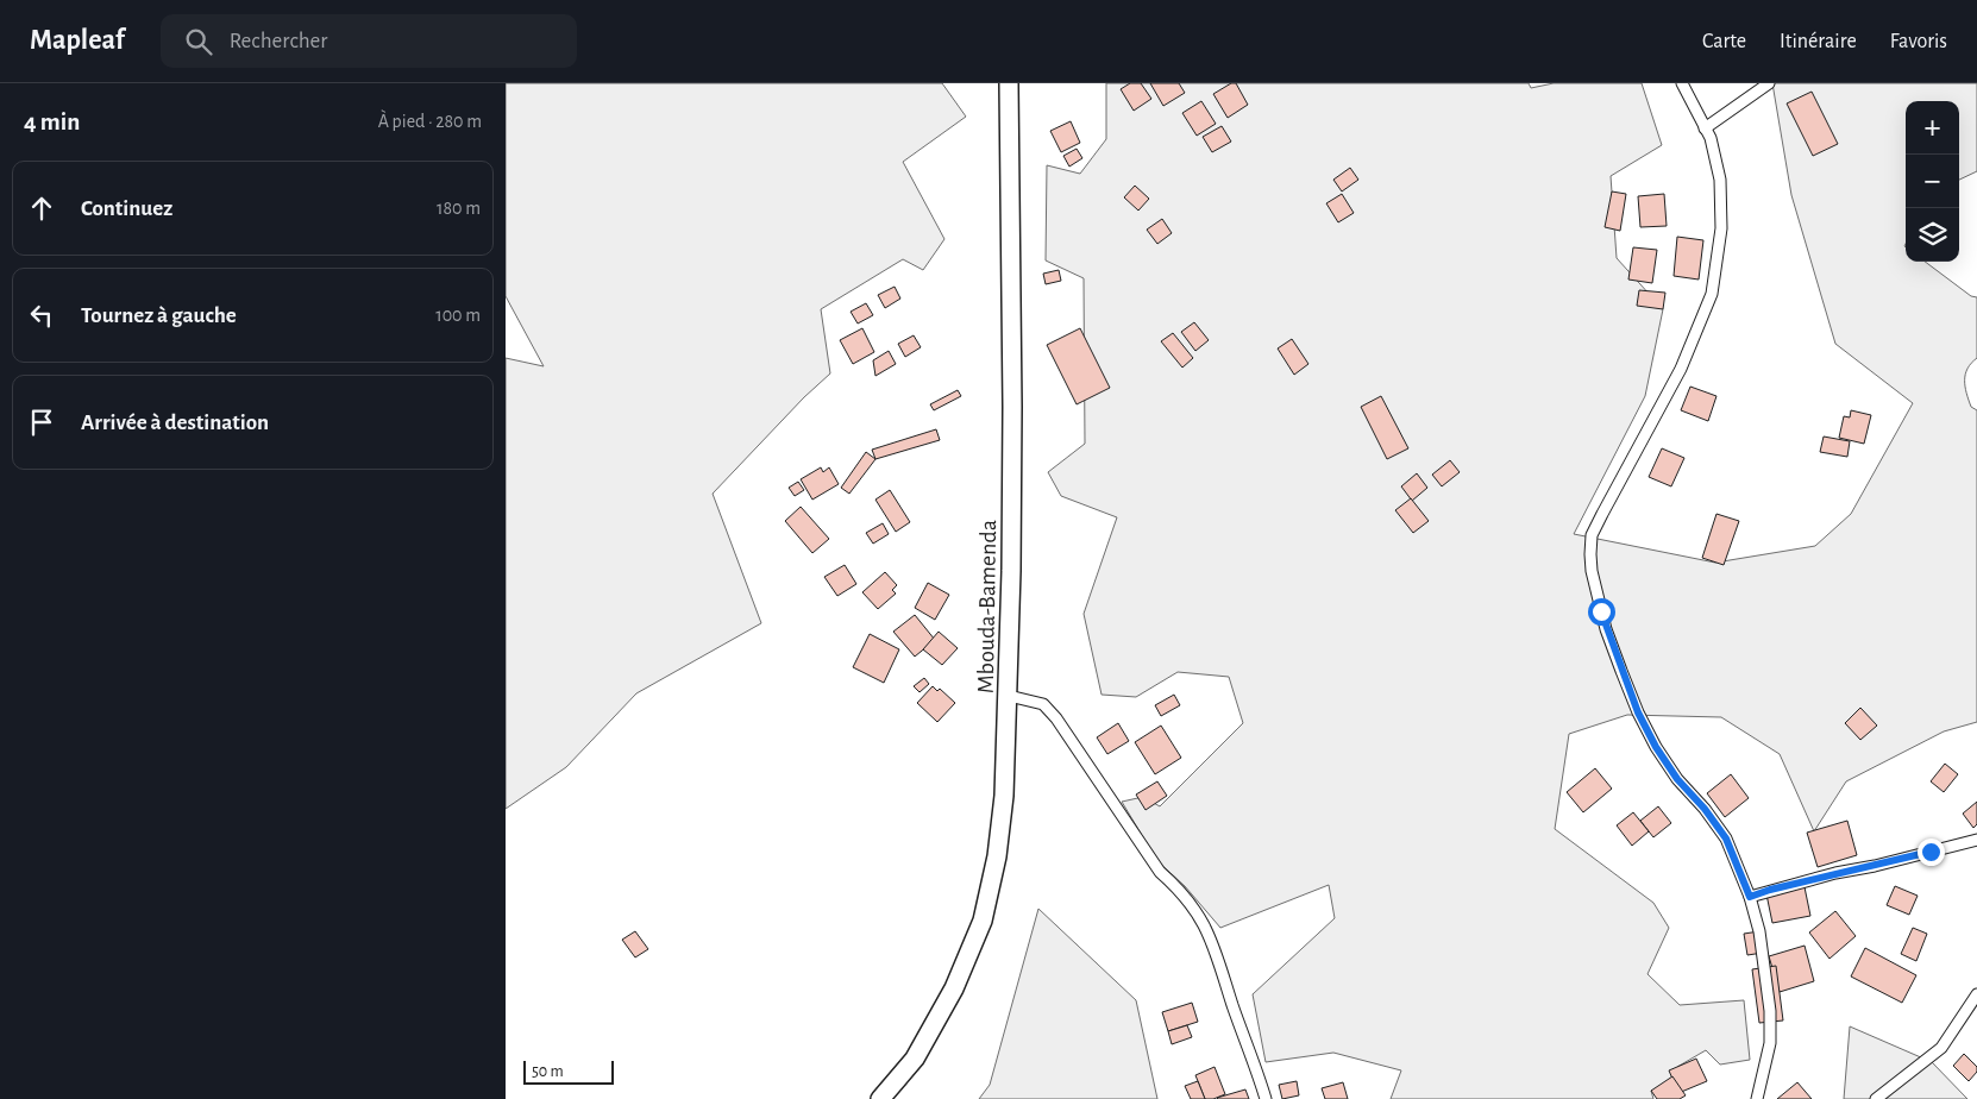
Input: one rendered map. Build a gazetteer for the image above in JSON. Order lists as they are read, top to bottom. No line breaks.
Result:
{"streets":{"highway":["Mbouda-Bamenda"]},"scale_bar":"50 m","page":{"header":"Mapleaf","search":"Rechercher","nav":["Carte","Itinéraire","Favoris"],"heading":["4 min","À pied · 280 m"],"map_buttons":["+","−"],"list":[["Continuez","180 m"],["Tournez à gauche","100 m"],"Arrivée à destination"],"scale":"50 m"}}
